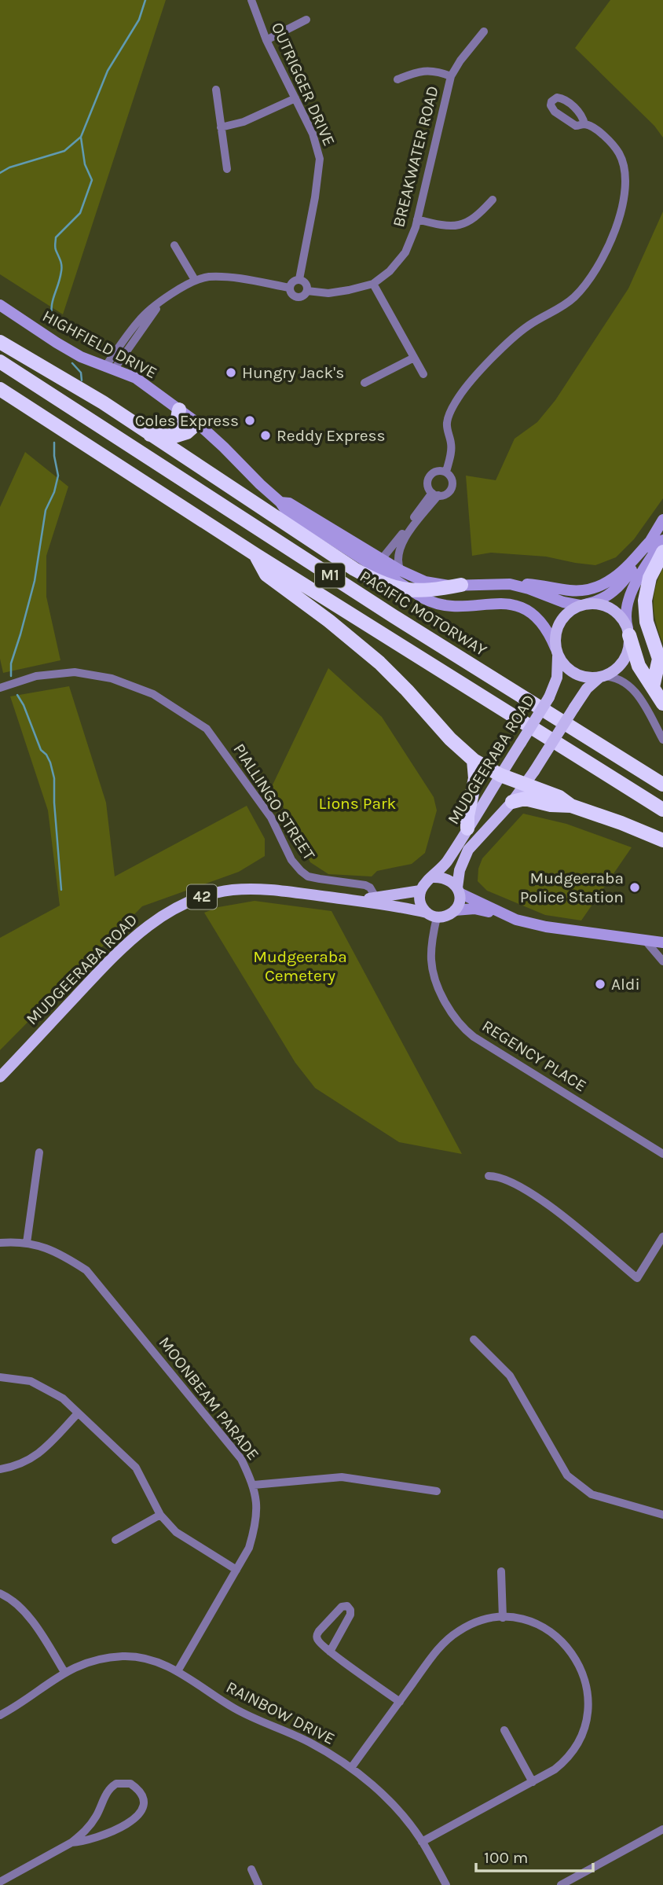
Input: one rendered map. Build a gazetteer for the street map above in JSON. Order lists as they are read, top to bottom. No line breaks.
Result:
{"streets":{"highway":["M1","PACIFIC MOTORWAY"],"main road":["MUDGEERABA ROAD","42"],"street":["OUTRIGGER DRIVE","BREAKWATER ROAD","HIGHFIELD DRIVE","PIALLINGO STREET","REGENCY PLACE","MOONBEAM PARADE","RAINBOW DRIVE"]},"crossings":[["OUTRIGGER DRIVE","BREAKWATER ROAD"],["BREAKWATER ROAD","HIGHFIELD DRIVE"],["HIGHFIELD DRIVE","M1"],["HIGHFIELD DRIVE","MUDGEERABA ROAD"],["M1","MUDGEERABA ROAD"],["MUDGEERABA ROAD","PIALLINGO STREET"],["MUDGEERABA ROAD","REGENCY PLACE"],["MOONBEAM PARADE","RAINBOW DRIVE"]],"parks":["Lions Park","Mudgeeraba Cemetery"],"places":["Hungry Jack's","Coles Express","Reddy Express","Mudgeeraba Police Station","Aldi"],"scale_bar":"100 m"}
